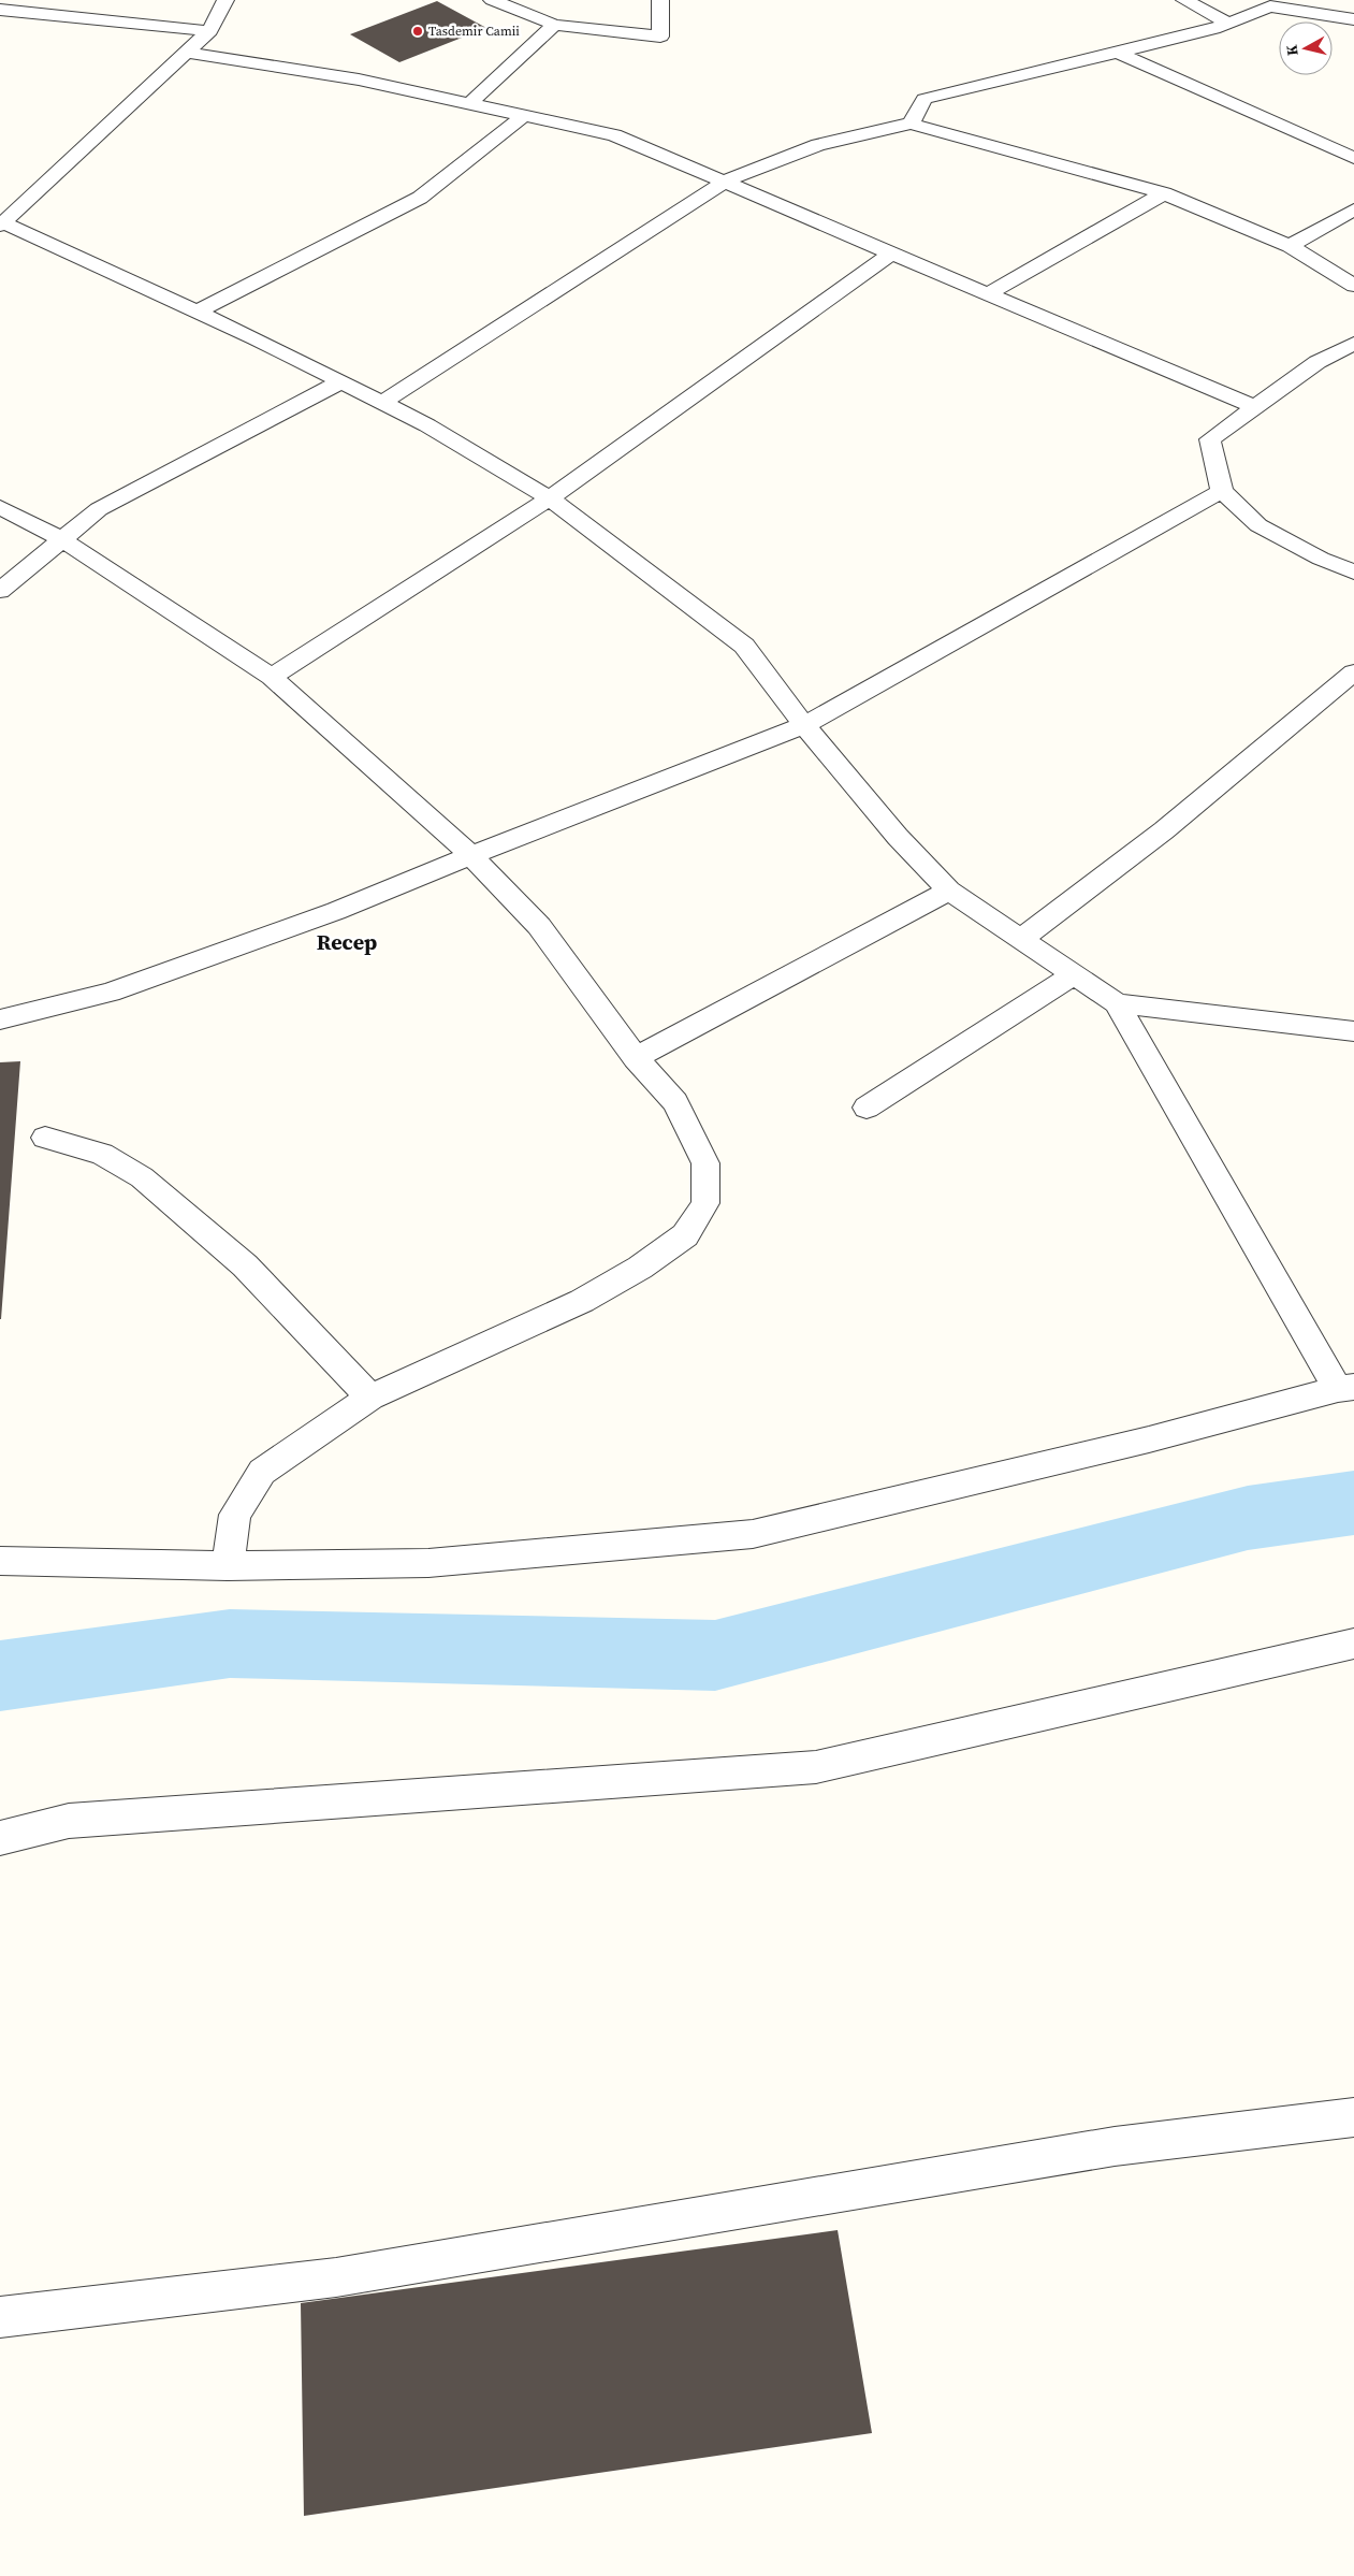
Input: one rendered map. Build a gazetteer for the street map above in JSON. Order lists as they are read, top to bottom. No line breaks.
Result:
{"districts":["Recep"],"places":["Tasdemir Camii"],"north":"left"}
